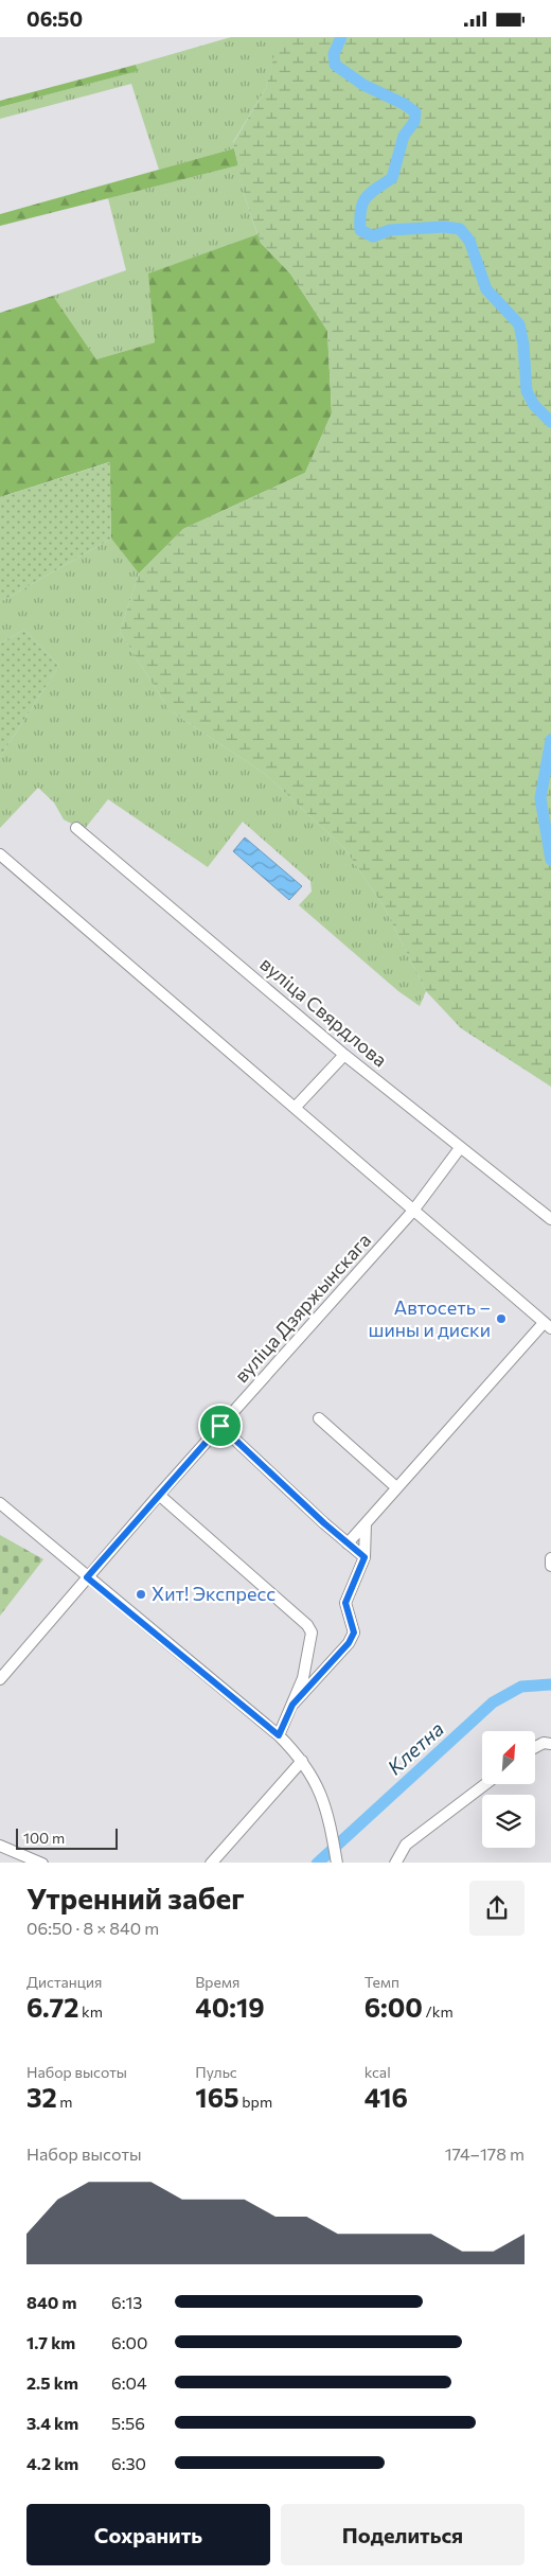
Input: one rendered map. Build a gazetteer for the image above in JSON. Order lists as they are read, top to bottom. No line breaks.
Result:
{"streets":{"street":["вуліца Свярдлова","вуліца Дзяржынскага"]},"crossings":[["вуліца Свярдлова","вуліца Дзяржынскага"]],"water":["Клетна"],"places":["Автосеть – шины и диски","Хит! Экспресс"],"scale_bar":"100 m","north":"top right","page":{"status":"06:50","scale":"100 m","heading":["Утренний забег","06:50 · 8 × 840 m"],"stats":[["Дистанция","6.72 km"],["Время","40:19"],["Темп","6:00 /km"],["Набор высоты","32 m"],["Пульс","165 bpm"],["kcal","416"]],"chart":["Набор высоты","174–178 m"],"list":[{"name":"840 m","note":"6:13"},{"name":"1.7 km","note":"6:00"},{"name":"2.5 km","note":"6:04"},{"name":"3.4 km","note":"5:56"},{"name":"4.2 km","note":"6:30"}],"buttons":["Сохранить","Поделиться"]}}
